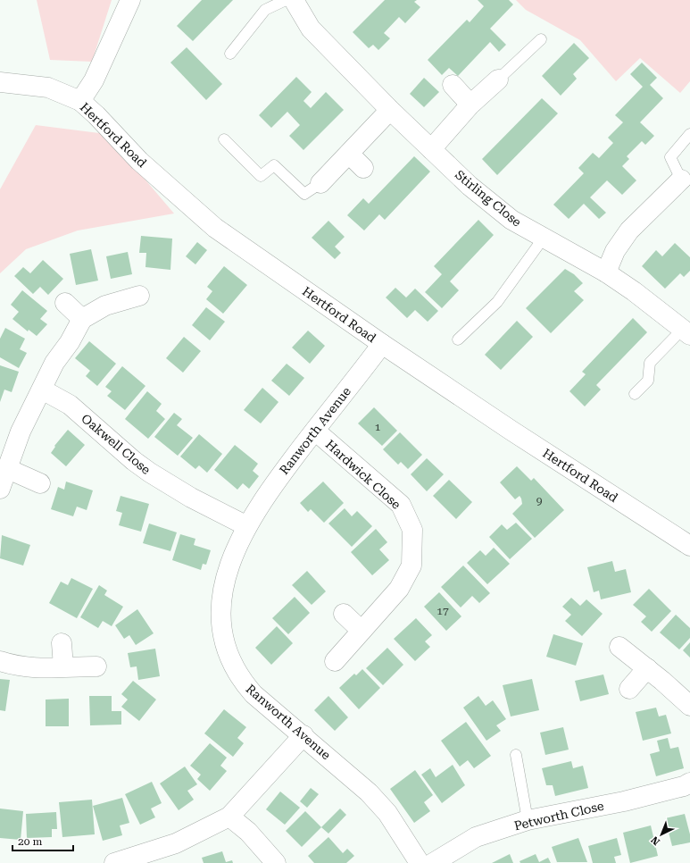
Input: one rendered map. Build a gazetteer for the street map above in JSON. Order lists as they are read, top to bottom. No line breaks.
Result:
{"streets":{"street":["Hertford Road","Stirling Close","Ranworth Avenue","Oakwell Close","Hardwick Close","Petworth Close"]},"crossings":[["Hertford Road","Ranworth Avenue"],["Ranworth Avenue","Oakwell Close"],["Ranworth Avenue","Hardwick Close"]],"house_numbers":["1","9","17"],"scale_bar":"20 m","north":"bottom left"}
